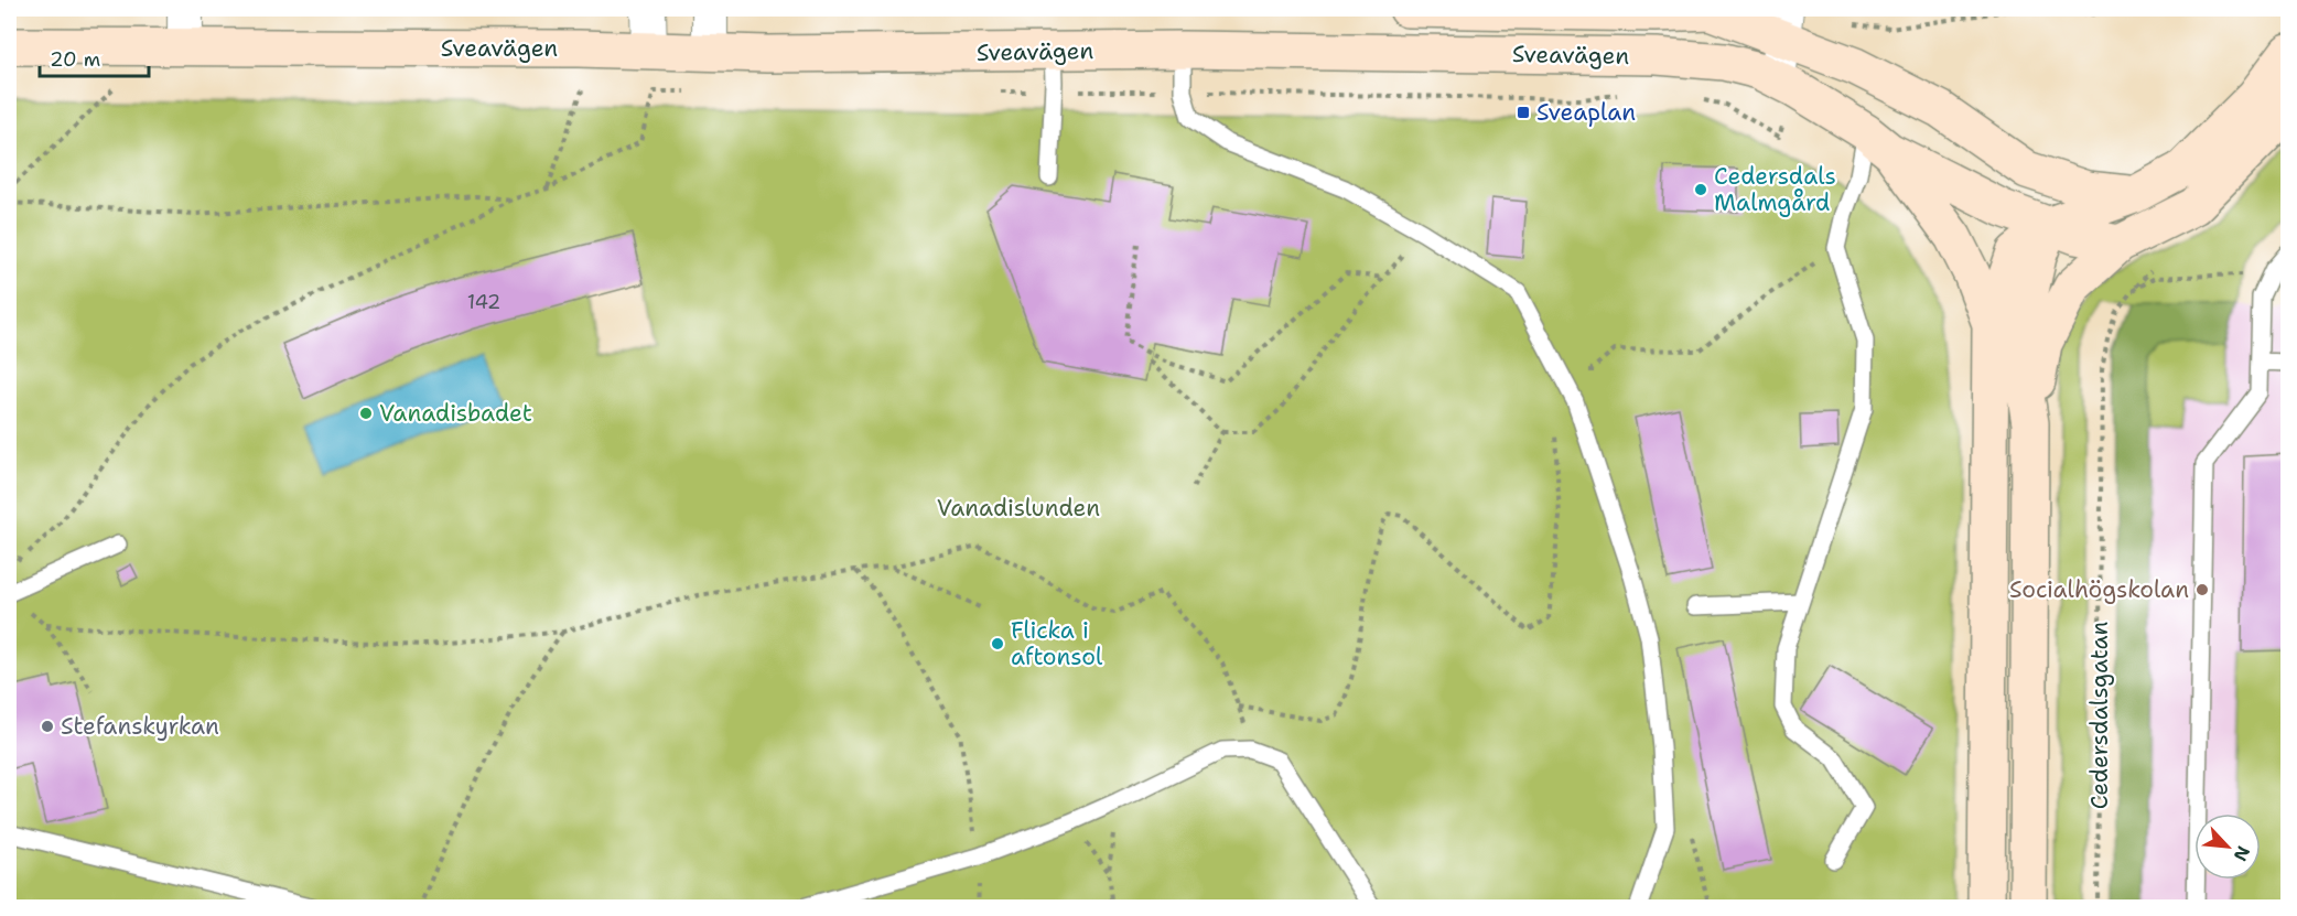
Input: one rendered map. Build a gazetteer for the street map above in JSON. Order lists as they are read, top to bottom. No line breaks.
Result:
{"streets":{"main road":["Sveavägen"],"path":["Cedersdalsgatan"]},"parks":["Vanadislunden"],"places":{"transit":["Sveaplan"],"other":["Cedersdals Malmgård","Vanadisbadet","Socialhögskolan","Flicka i aftonsol","Stefanskyrkan"]},"house_numbers":["142"],"scale_bar":"20 m","north":"bottom right"}
